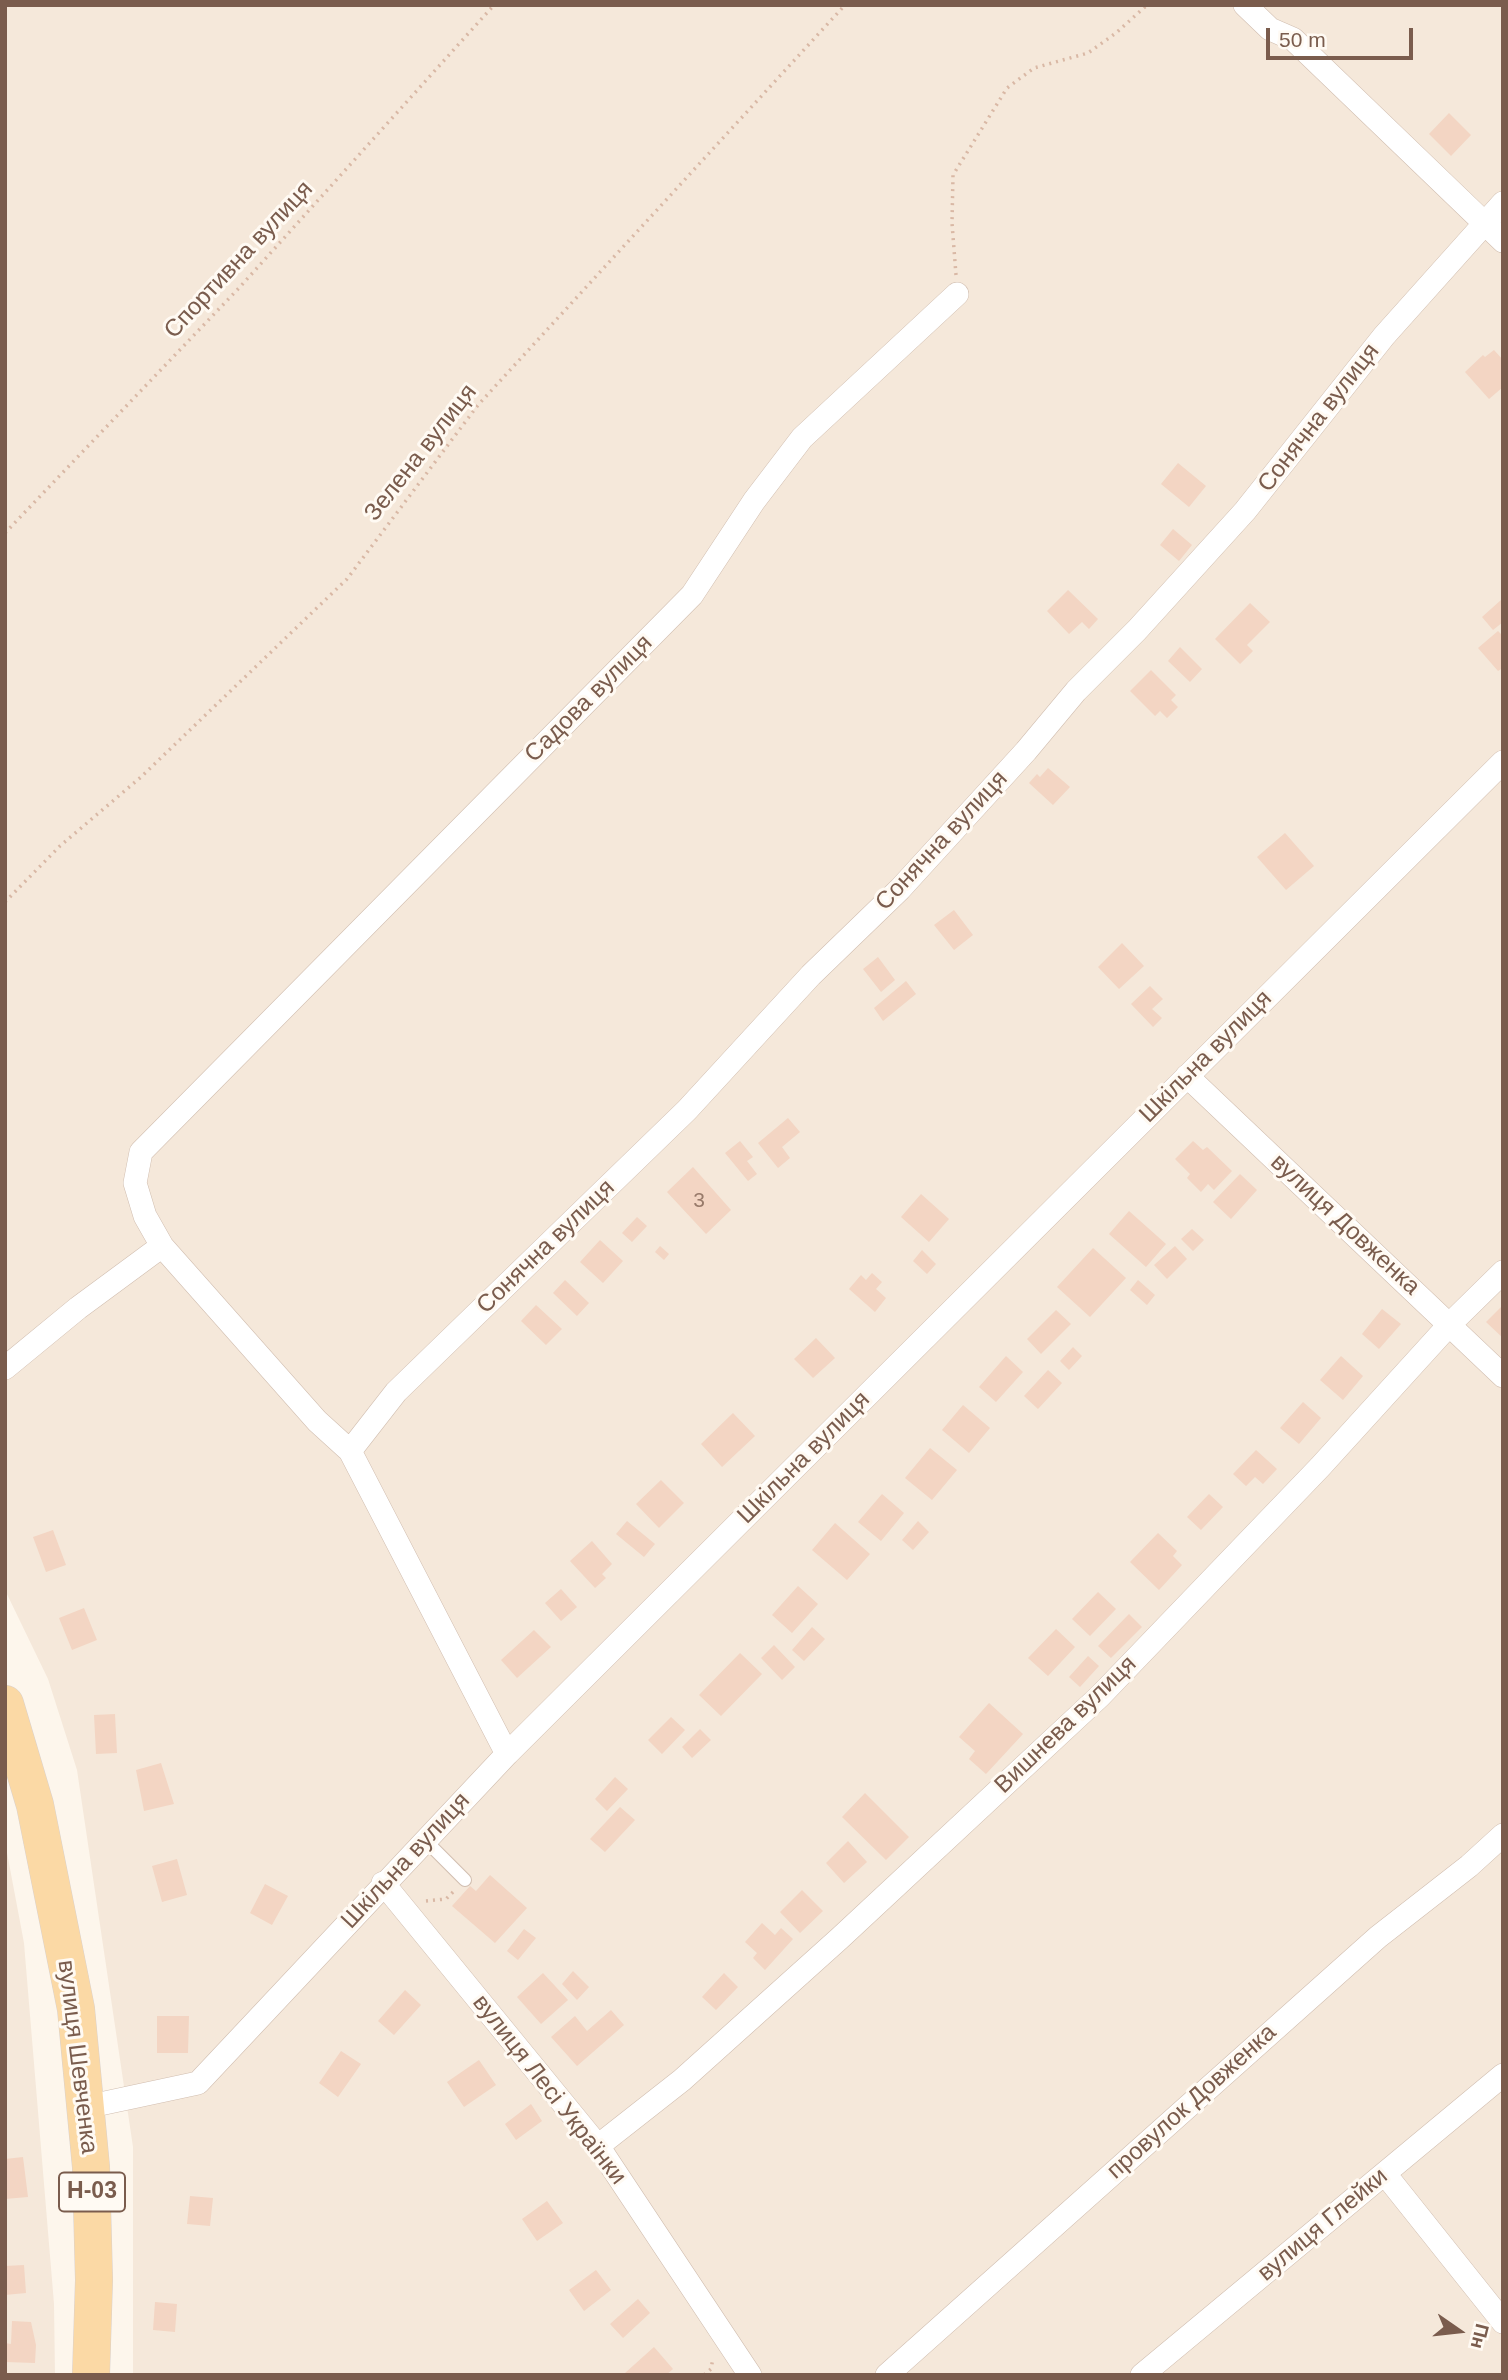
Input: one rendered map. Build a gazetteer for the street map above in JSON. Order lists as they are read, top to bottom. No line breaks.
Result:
{"streets":{"main road":["вулиця Шевченка","Н-03"],"street":["Сонячна вулиця","Садова вулиця","Шкільна вулиця","вулиця Довженка","Вишнева вулиця","вулиця Лесі Українки","провулок Довженка","вулиця Глейки"],"path":["Спортивна вулиця","Зелена вулиця"]},"crossings":[["Сонячна вулиця","Садова вулиця"],["Шкільна вулиця","вулиця Довженка"],["Шкільна вулиця","вулиця Шевченка"],["Шкільна вулиця","вулиця Лесі Українки"],["вулиця Довженка","Вишнева вулиця"],["Вишнева вулиця","вулиця Лесі Українки"]],"house_numbers":["3"],"scale_bar":"50 m","north":"right"}
